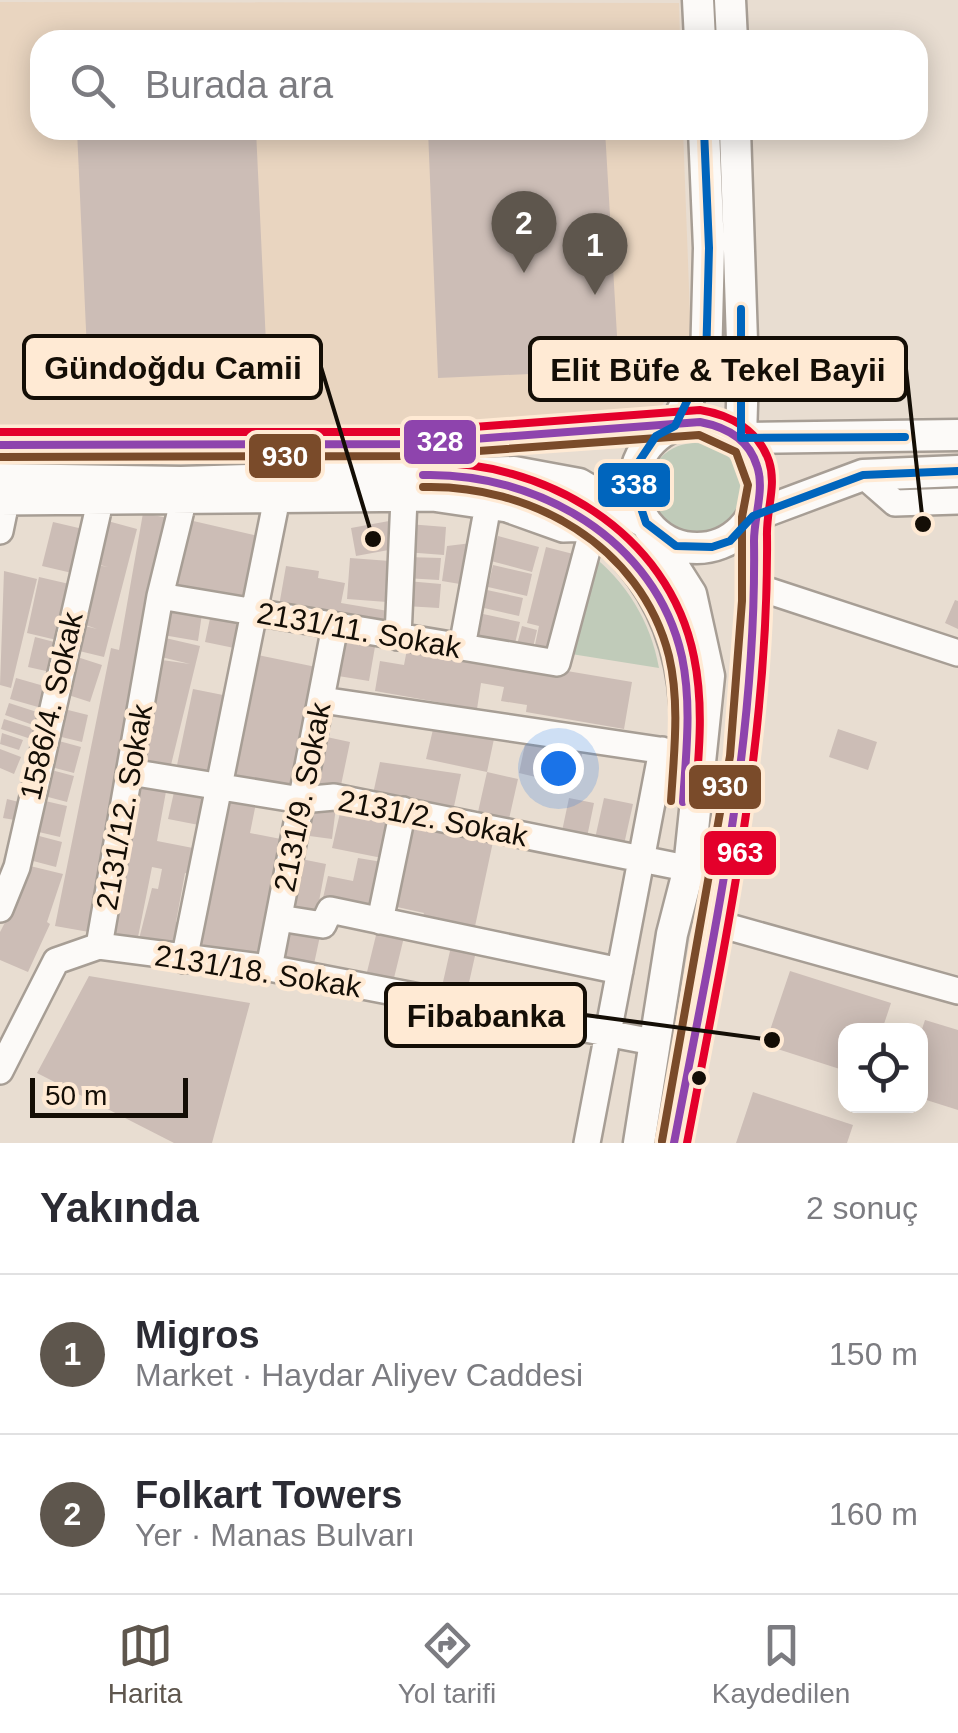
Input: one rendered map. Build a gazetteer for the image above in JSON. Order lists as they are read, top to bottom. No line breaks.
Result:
{"streets":{"street":["2131/11. Sokak","1586/4. Sokak","2131/9. Sokak","2131/12. Sokak","2131/2. Sokak","2131/18. Sokak"]},"crossings":[["2131/11. Sokak","2131/9. Sokak"],["2131/11. Sokak","2131/12. Sokak"],["2131/9. Sokak","2131/2. Sokak"],["2131/9. Sokak","2131/18. Sokak"],["2131/12. Sokak","2131/2. Sokak"],["2131/12. Sokak","2131/18. Sokak"]],"places":["Elit Büfe & Tekel Bayii","Gündoğdu Camii","Fibabanka"],"lines":["transit line 338","transit line 963","transit line 328","transit line 930"],"scale_bar":"50 m","page":{"search":"Burada ara","pins":["2","1"],"scale":"50 m","heading":["Yakında","2 sonuç"],"list":[{"mark":"1","name":"Migros","note":"Market · Haydar Aliyev Caddesi","value":"150 m"},{"mark":"2","name":"Folkart Towers","note":"Yer · Manas Bulvarı","value":"160 m"}],"nav":["Harita","Yol tarifi","Kaydedilen"]}}
